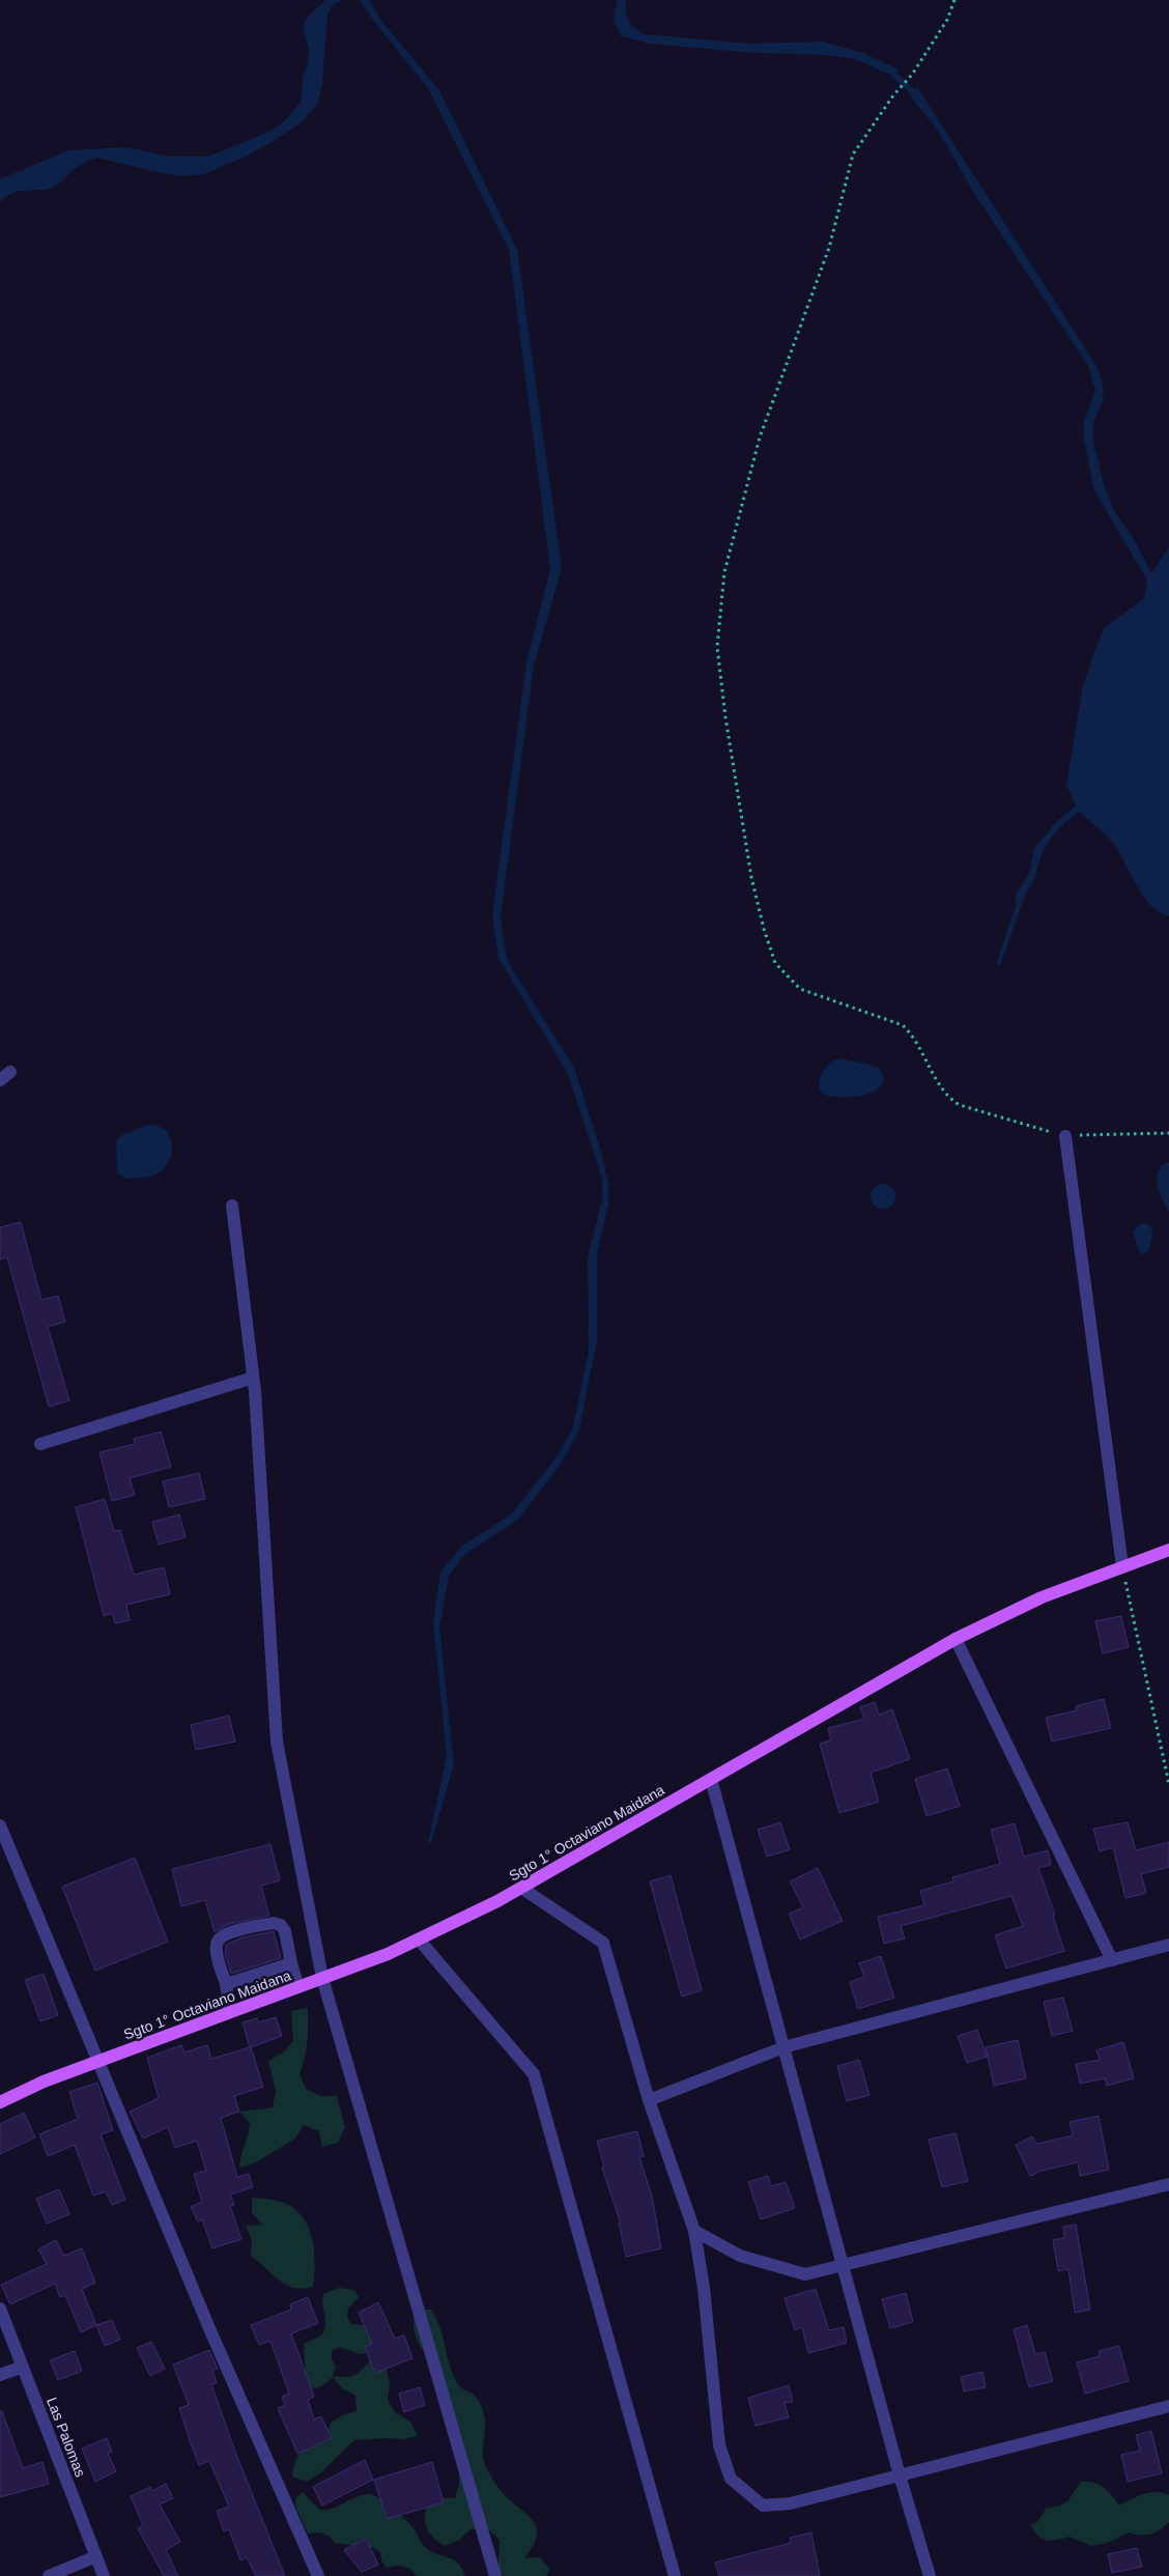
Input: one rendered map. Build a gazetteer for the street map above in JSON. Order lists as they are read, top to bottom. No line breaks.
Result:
{"streets":{"main road":["Sgto 1° Octaviano Maidana"],"street":["Las Palomas"]}}
